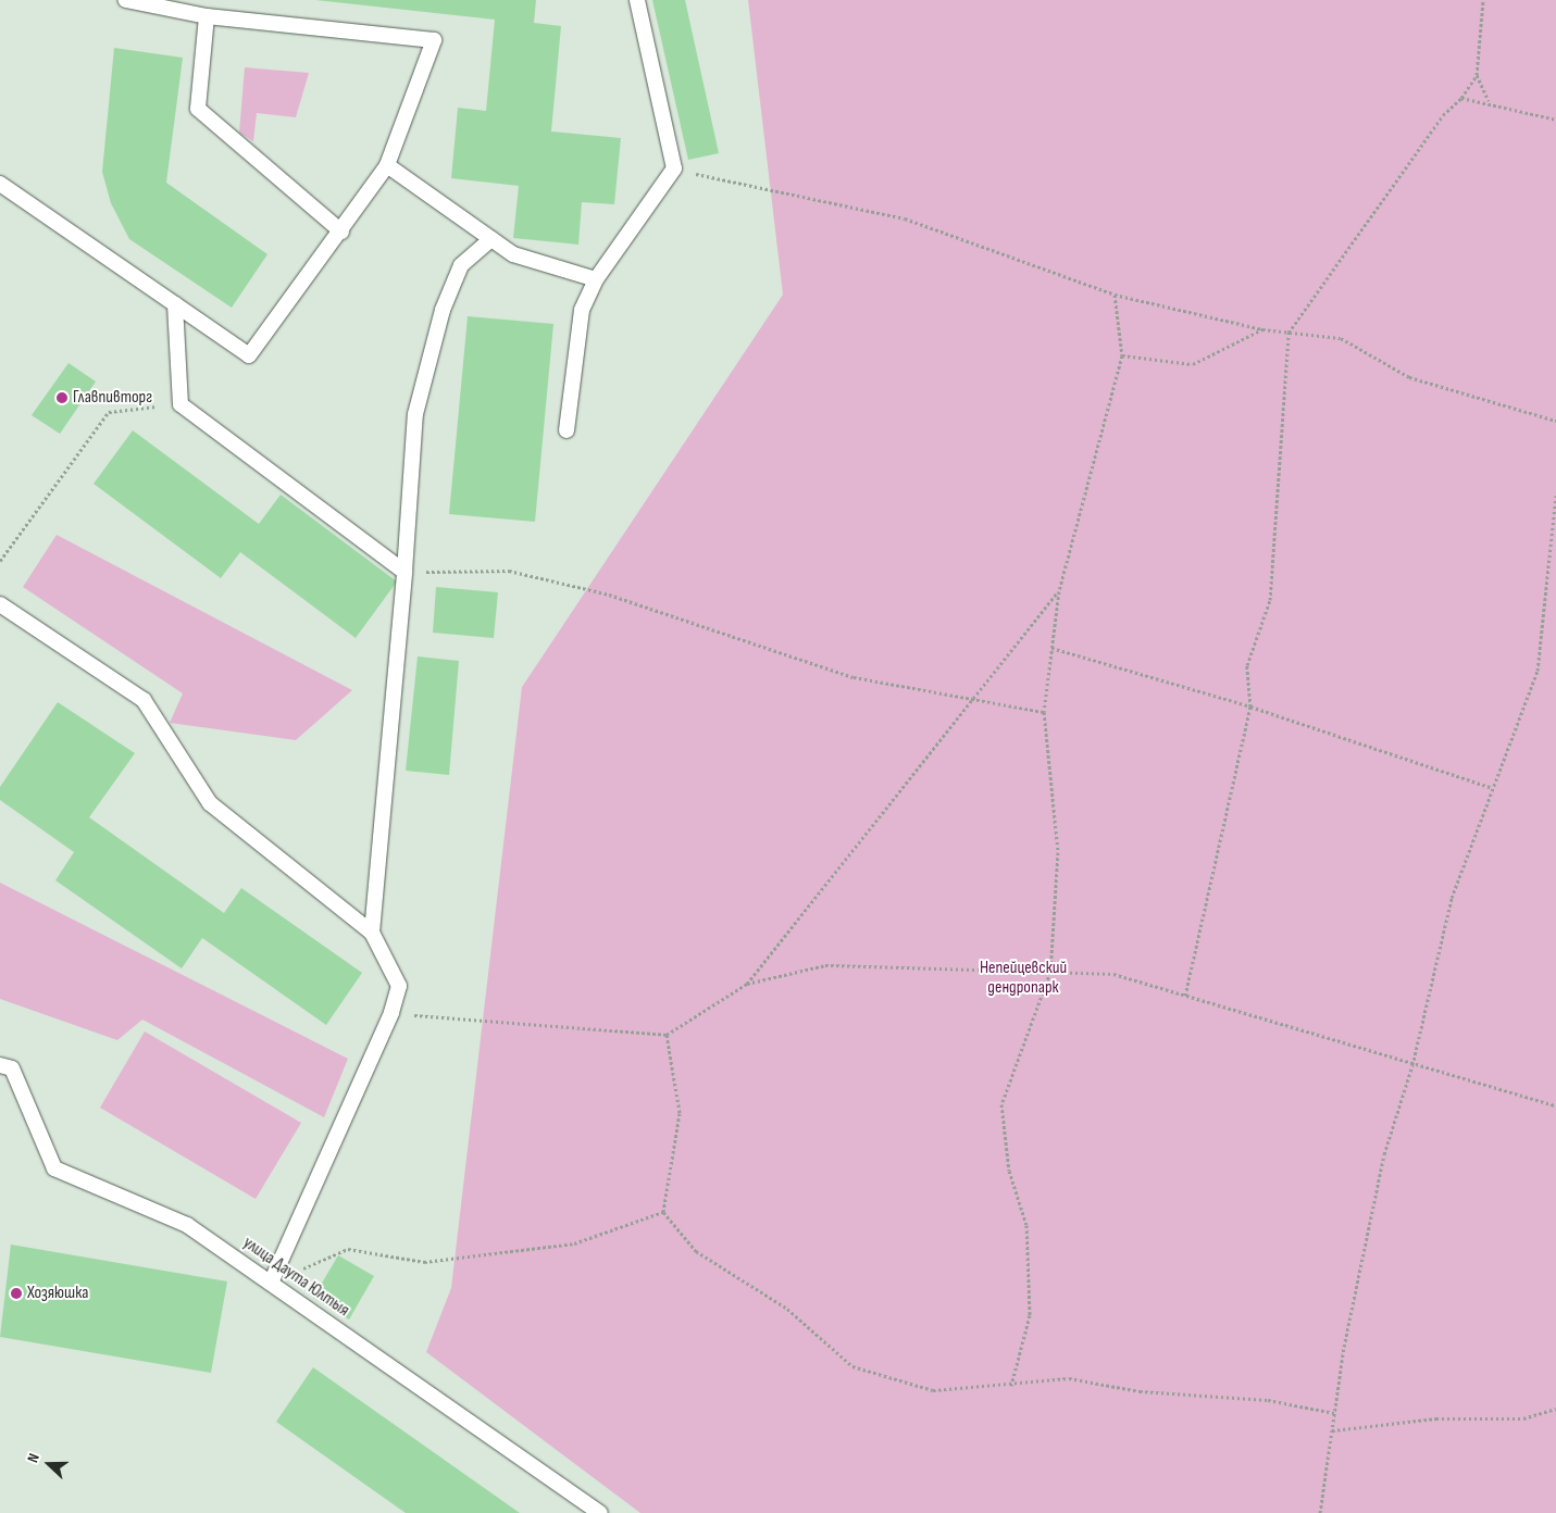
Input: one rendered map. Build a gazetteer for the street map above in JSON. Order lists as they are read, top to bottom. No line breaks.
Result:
{"streets":{"lane":["улица Даута Юлтыя"]},"parks":["Непейцевский дендропарк"],"places":["Главпивторг","Хозяюшка"],"north":"left"}
